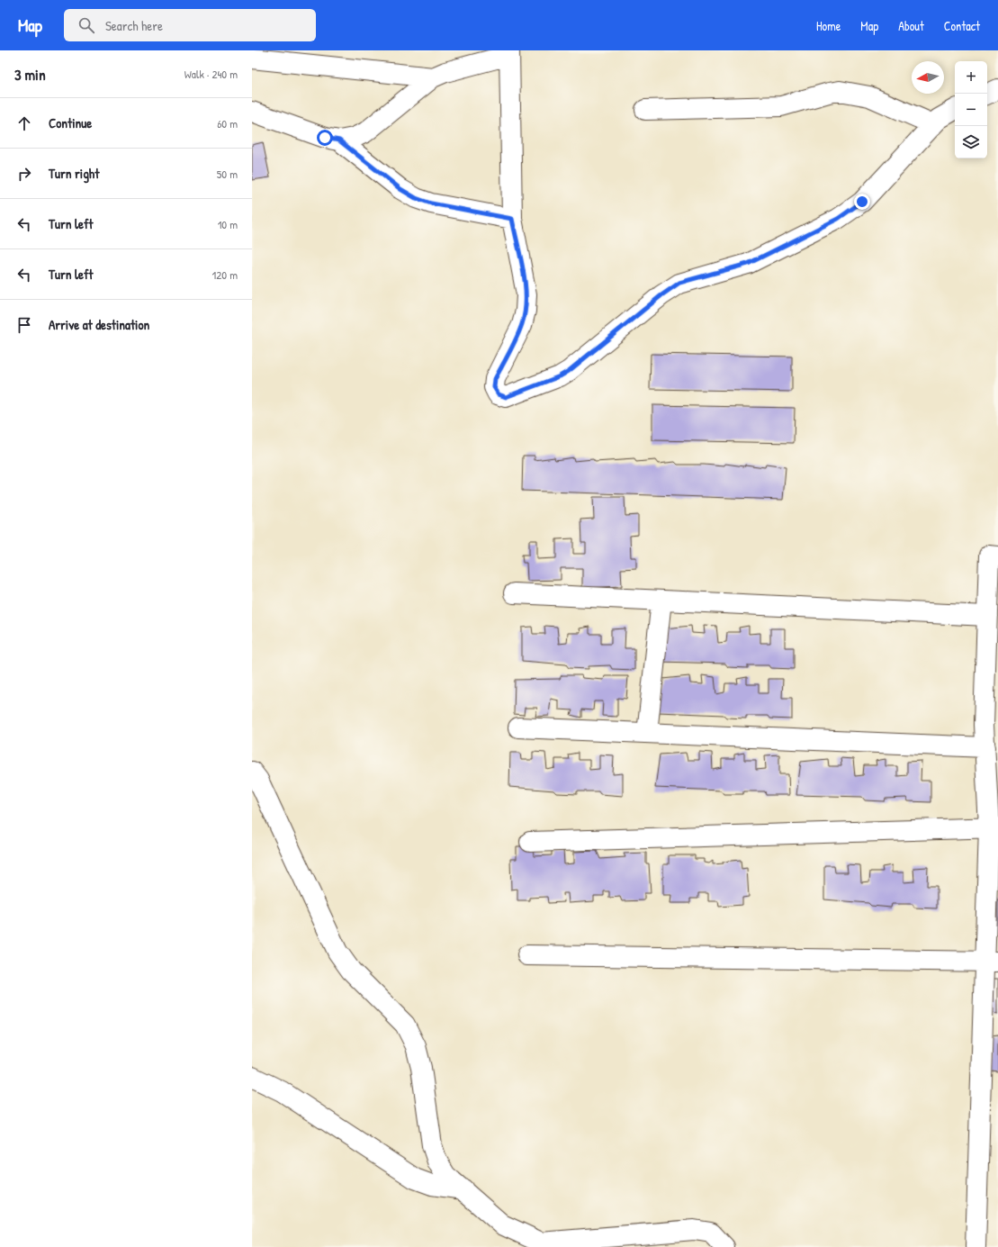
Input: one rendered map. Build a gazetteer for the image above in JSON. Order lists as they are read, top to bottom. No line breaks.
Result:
{"north":"left","page":{"header":"Map","search":"Search here","nav":["Home","Map","About","Contact"],"heading":["3 min","Walk · 240 m"],"map_buttons":["+","−"],"list":[["Continue","60 m"],["Turn right","50 m"],["Turn left","10 m"],["Turn left","120 m"],"Arrive at destination"]}}
